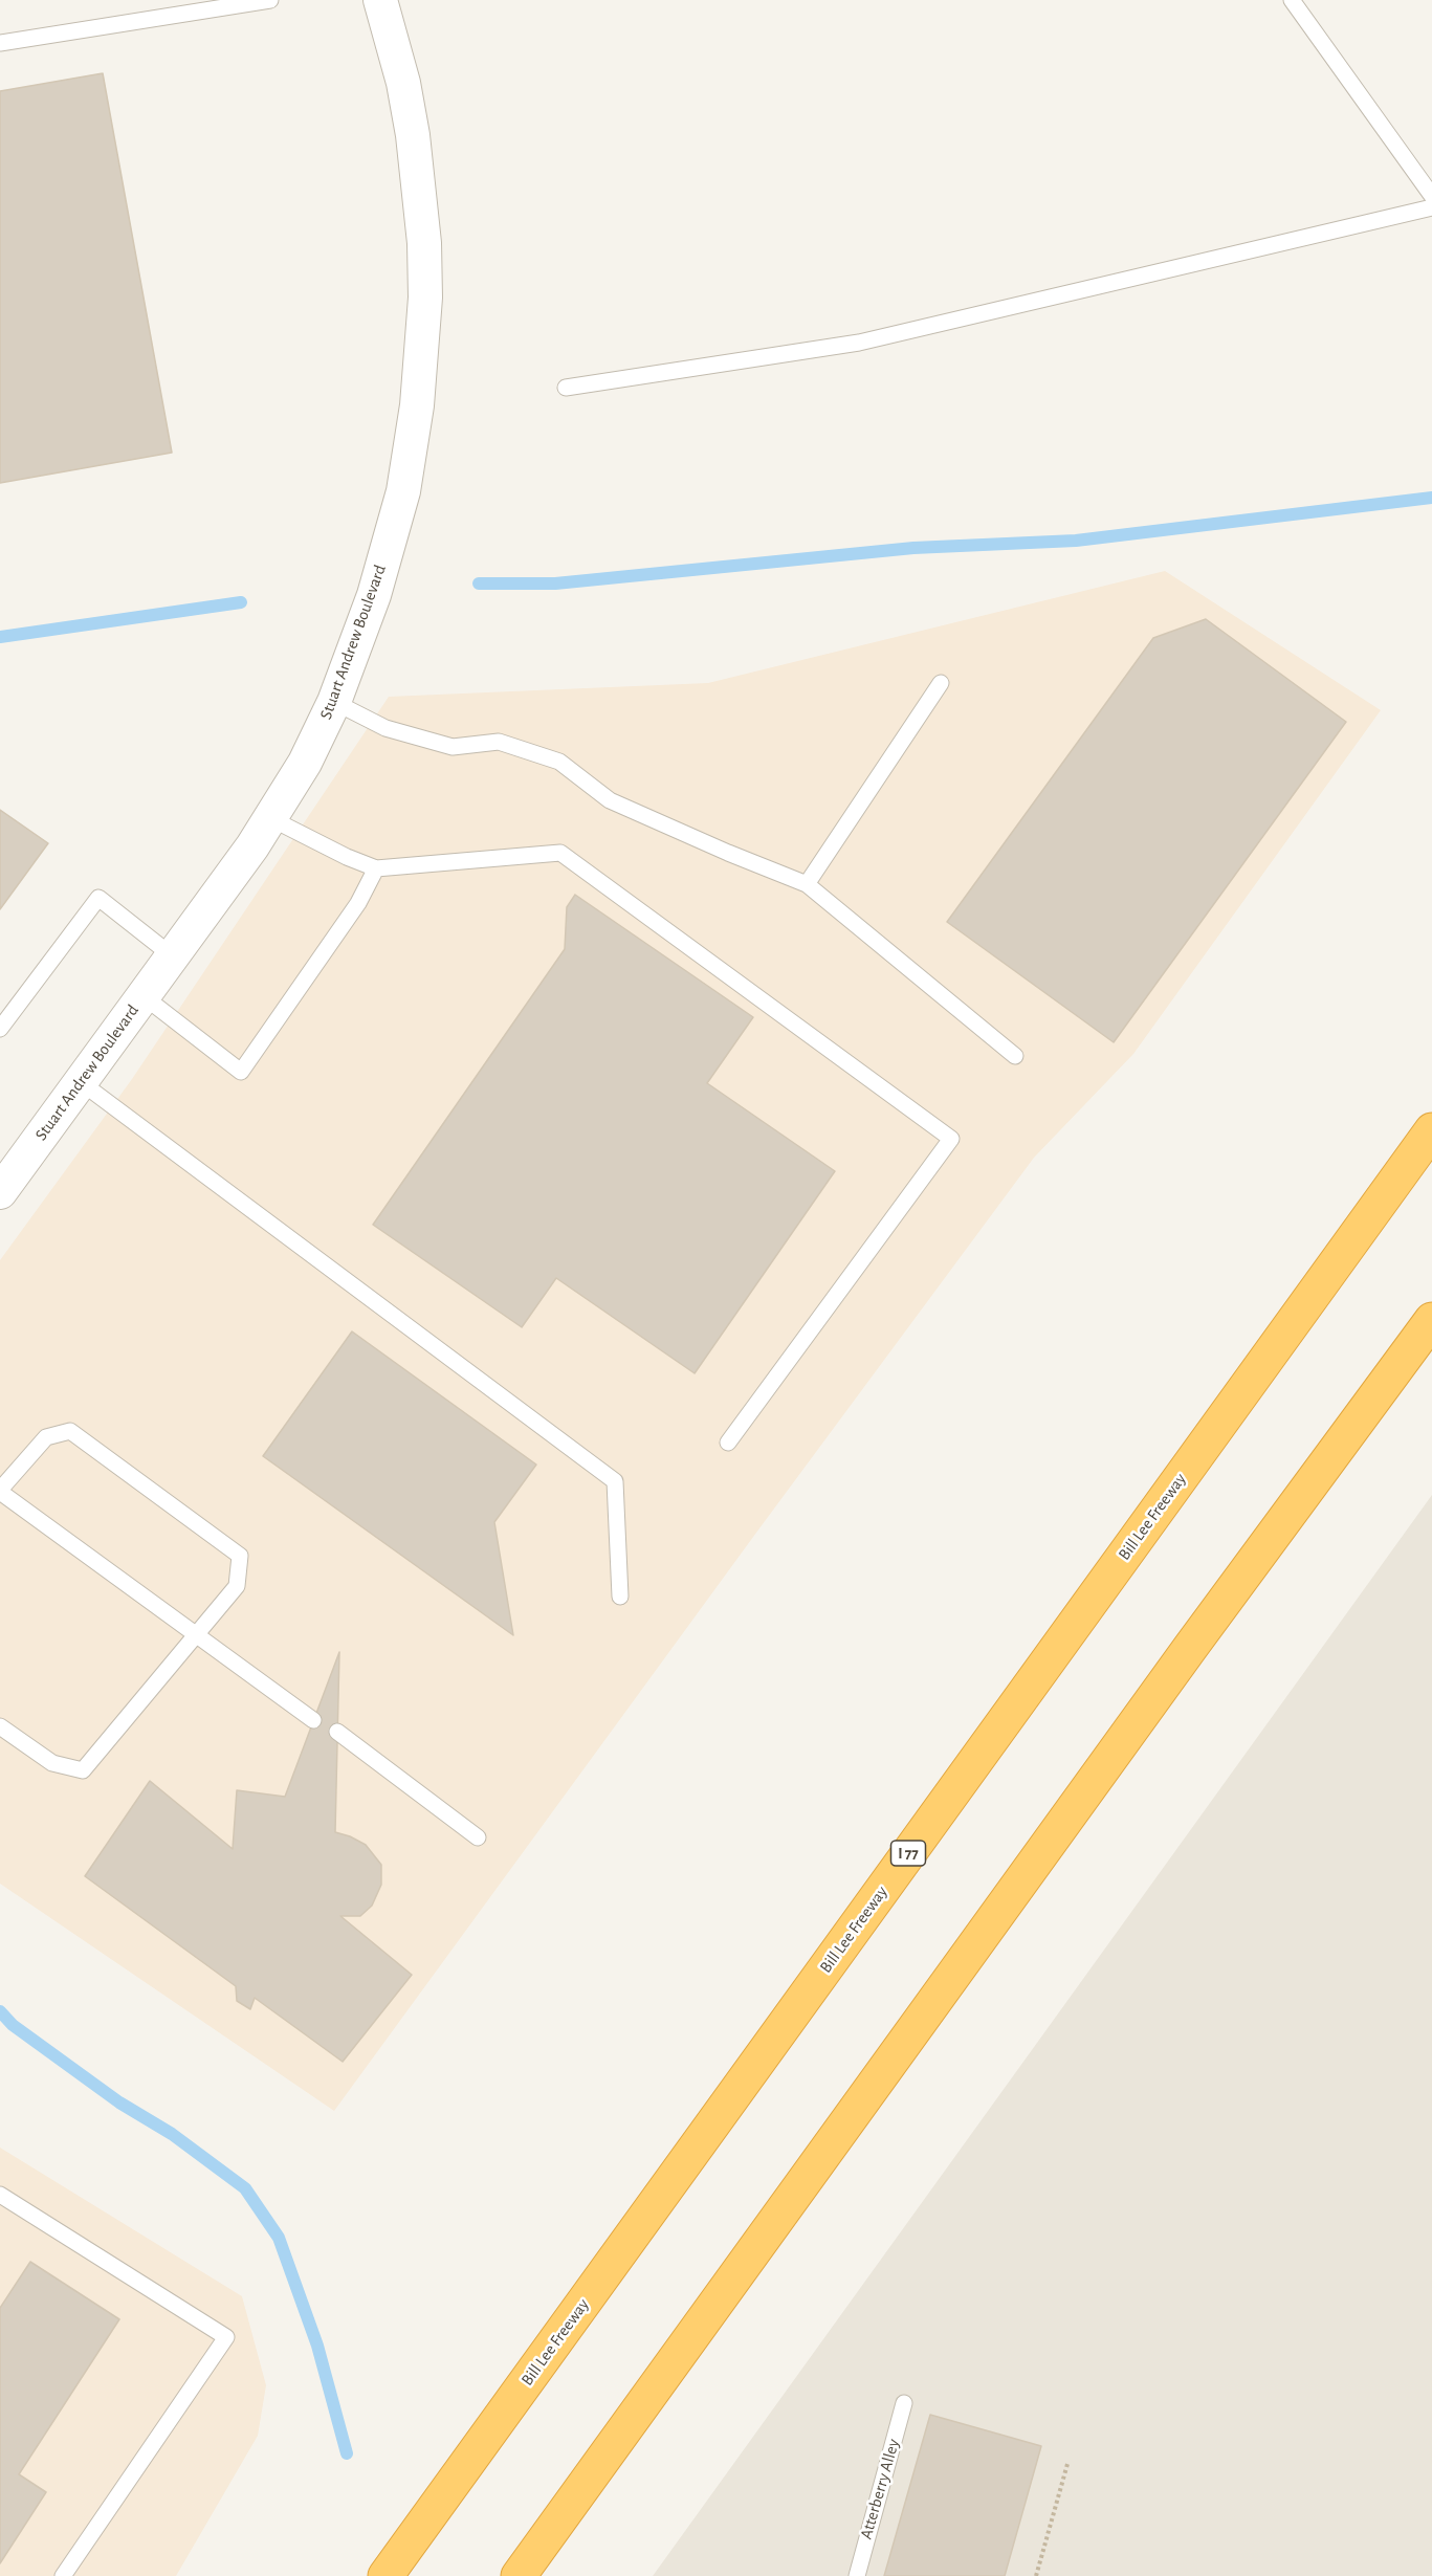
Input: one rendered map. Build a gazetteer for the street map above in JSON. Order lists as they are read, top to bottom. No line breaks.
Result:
{"streets":{"highway":["Bill Lee Freeway","I 77"],"street":["Stuart Andrew Boulevard"],"lane":["Atterberry Alley"]}}
